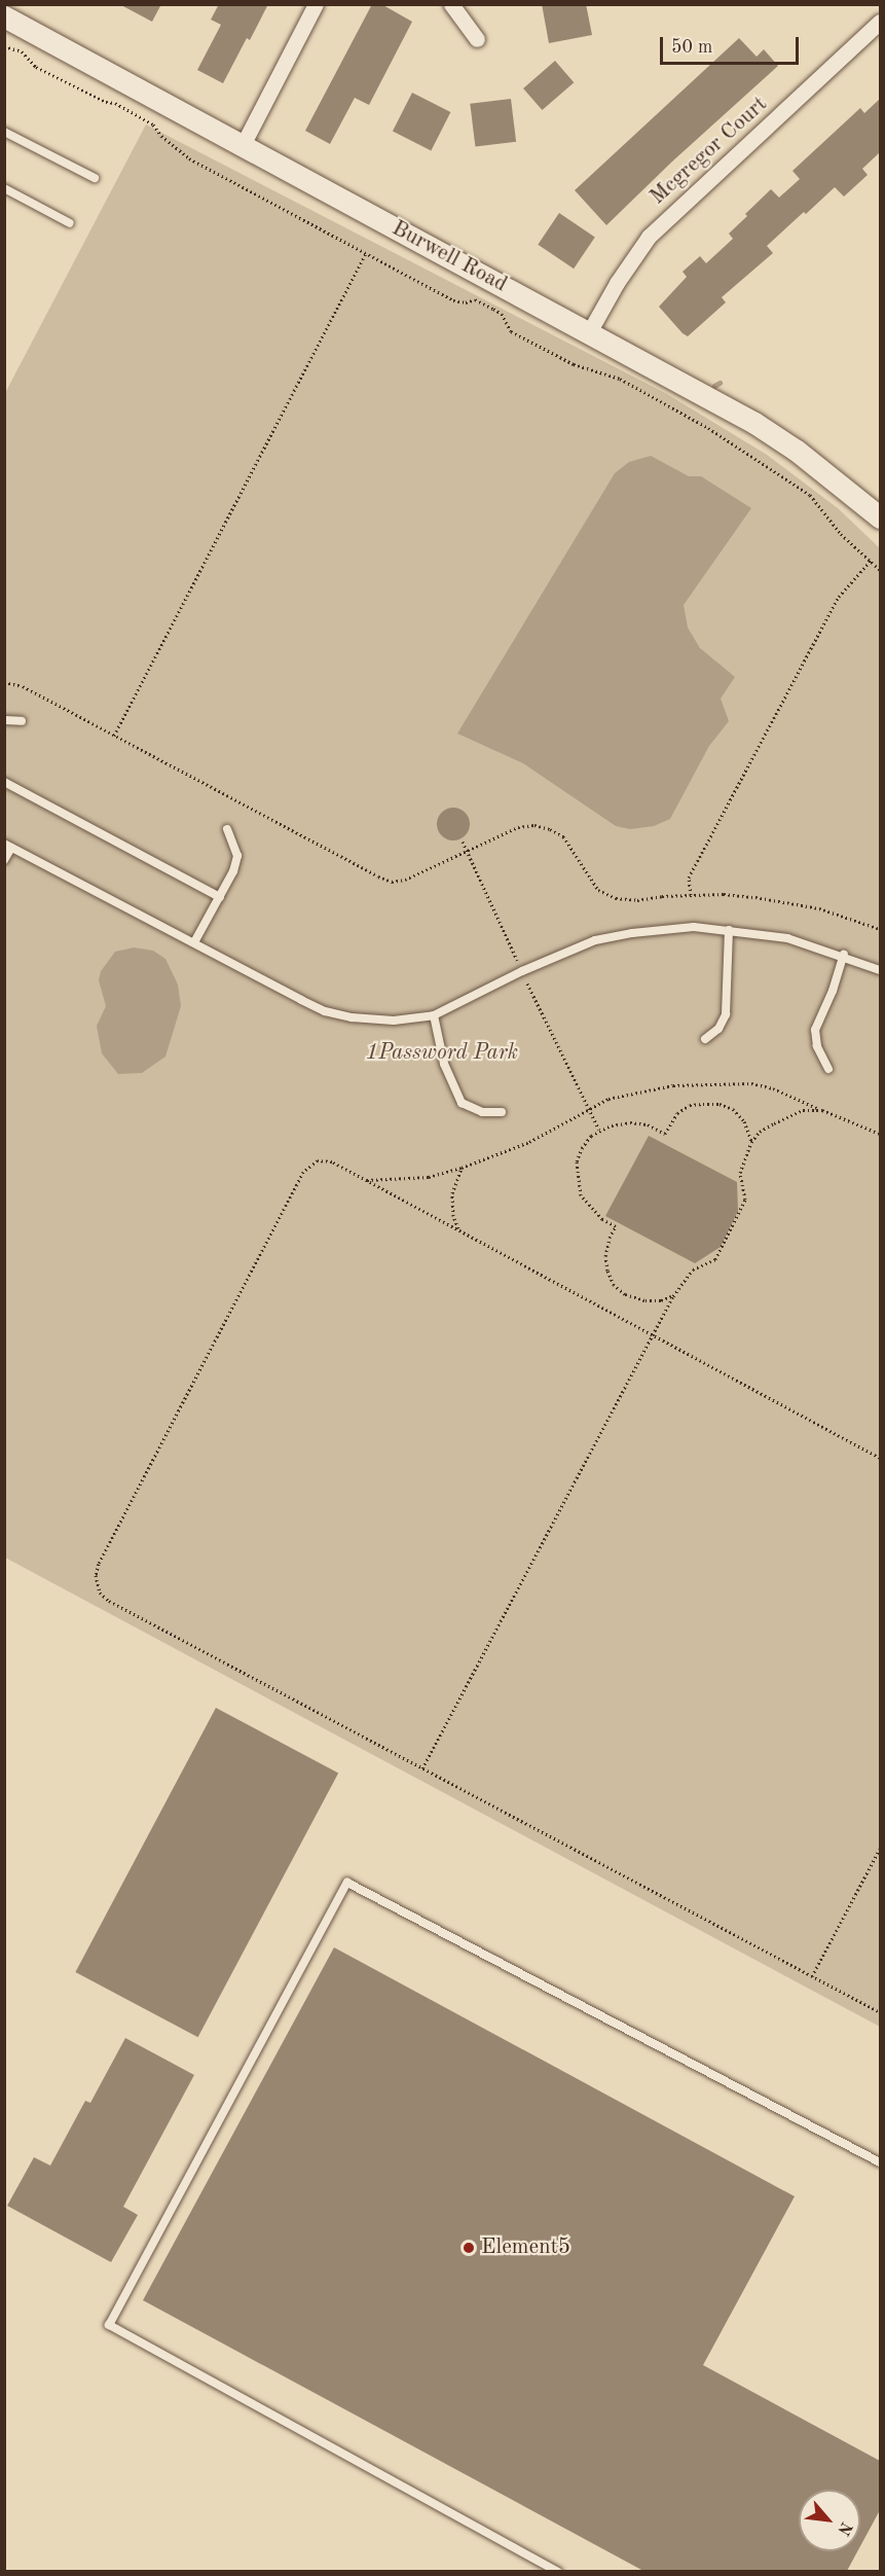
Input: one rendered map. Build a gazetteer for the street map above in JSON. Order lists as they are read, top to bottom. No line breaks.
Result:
{"streets":{"main road":["Burwell Road"],"street":["Mcgregor Court"]},"crossings":[["Mcgregor Court","Burwell Road"]],"parks":["1Password Park"],"places":["Element5"],"scale_bar":"50 m","north":"bottom right"}
